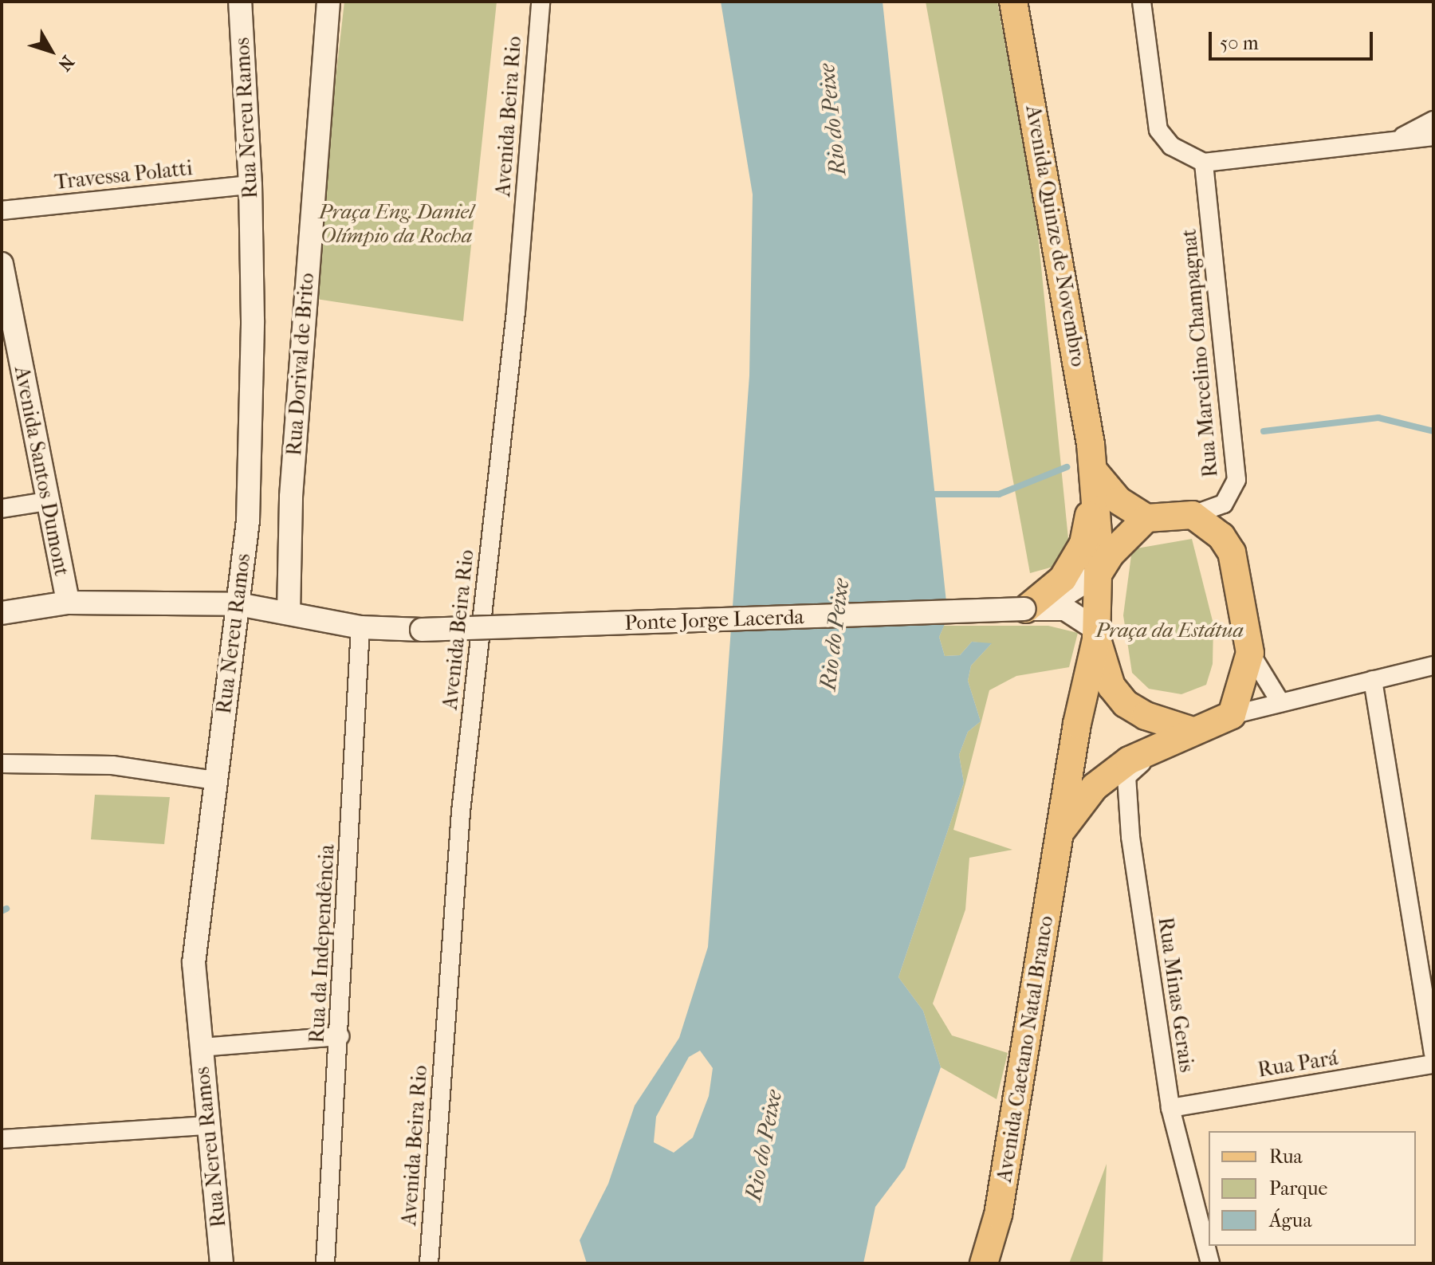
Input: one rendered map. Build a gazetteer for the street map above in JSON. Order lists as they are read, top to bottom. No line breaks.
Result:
{"streets":{"main road":["Avenida Quinze de Novembro","Avenida Caetano Natal Branco"],"street":["Avenida Beira Rio","Rua Nereu Ramos","Travessa Polatti","Rua Marcelino Champagnat","Rua Dorival de Brito","Avenida Santos Dumont","Ponte Jorge Lacerda","Rua da Independência","Rua Minas Gerais","Rua Pará"]},"crossings":[["Rua Nereu Ramos","Travessa Polatti"],["Rua Nereu Ramos","Ponte Jorge Lacerda"],["Avenida Quinze de Novembro","Rua Marcelino Champagnat"],["Avenida Quinze de Novembro","Ponte Jorge Lacerda"],["Avenida Quinze de Novembro","Avenida Caetano Natal Branco"],["Rua Marcelino Champagnat","Ponte Jorge Lacerda"],["Rua Marcelino Champagnat","Avenida Caetano Natal Branco"],["Rua Dorival de Brito","Ponte Jorge Lacerda"],["Avenida Santos Dumont","Ponte Jorge Lacerda"],["Ponte Jorge Lacerda","Rua da Independência"],["Ponte Jorge Lacerda","Avenida Caetano Natal Branco"],["Rua Minas Gerais","Avenida Caetano Natal Branco"],["Rua Minas Gerais","Rua Pará"]],"water":["Rio do Peixe"],"parks":["Praça Eng. Daniel Olímpio da Rocha","Praça da Estátua"],"legend":["Rua","Parque","Água"],"scale_bar":"50 m","north":"bottom right"}
